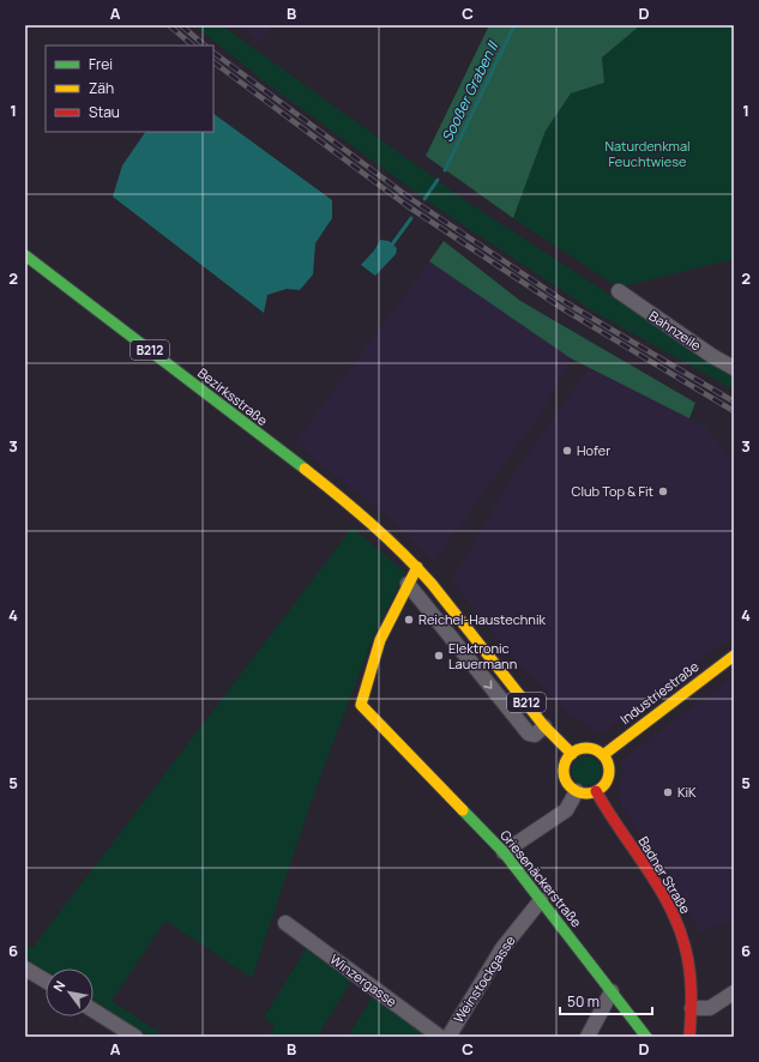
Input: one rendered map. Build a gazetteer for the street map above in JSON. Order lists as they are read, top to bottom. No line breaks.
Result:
{"streets":{"main road":["B212","Bezirksstraße","Industriestraße","Badner Straße","Griesenäckerstraße"],"street":["Bahnzeile","Weinstockgasse","Winzergasse"]},"crossings":[["B212","Bezirksstraße"],["B212","Industriestraße"],["B212","Badner Straße"],["Industriestraße","Badner Straße"],["Griesenäckerstraße","Weinstockgasse"]],"water":["Sooßer Graben II"],"parks":["Naturdenkmal Feuchtwiese"],"places":["Hofer","Club Top & Fit","Reichel-Haustechnik","Elektronic Lauermann","KiK"],"legend":["Frei","Zäh","Stau"],"scale_bar":"50 m","north":"top left","grid":{"columns":["A","B","C","D"],"rows":["1","2","3","4","5","6"]}}
